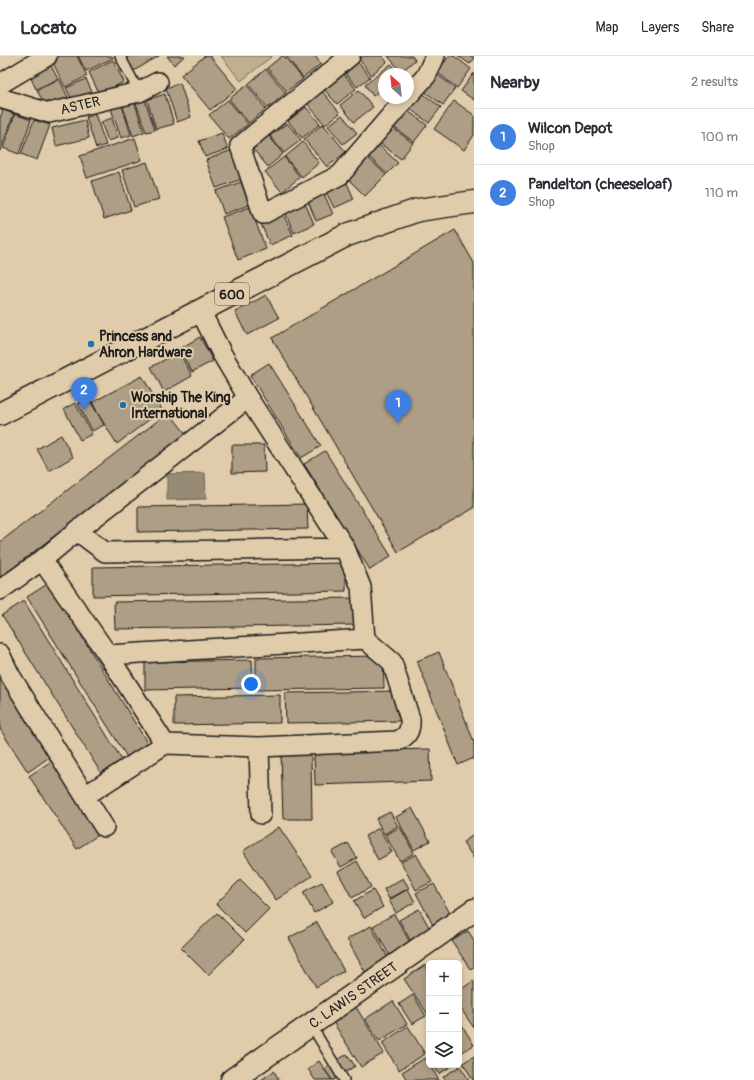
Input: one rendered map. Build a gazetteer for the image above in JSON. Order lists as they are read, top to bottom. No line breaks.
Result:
{"streets":{"main road":["600","C. LAWIS STREET"],"street":["ASTER"]},"places":["Princess and Ahron Hardware","Worship The King International"],"north":"top left","page":{"header":"Locato","nav":["Map","Layers","Share"],"heading":["Nearby","2 results"],"list":[{"mark":"1","name":"Wilcon Depot","note":"Shop","value":"100 m"},{"mark":"2","name":"Pandelton (cheeseloaf)","note":"Shop","value":"110 m"}],"pins":["2","1"],"map_buttons":["+","−"]}}
